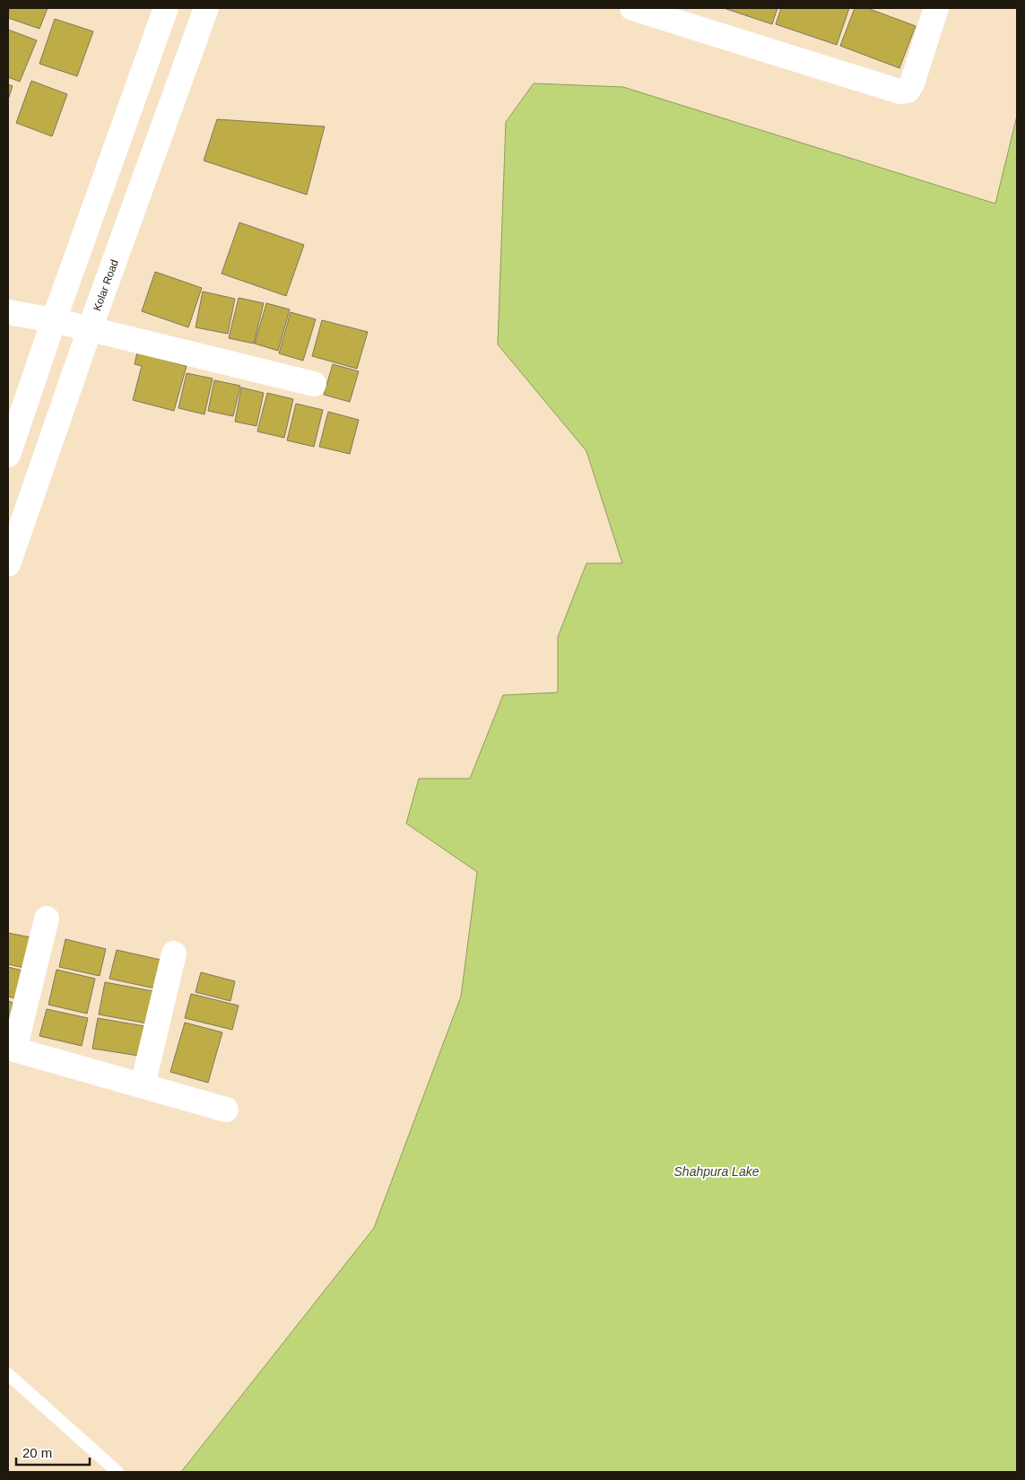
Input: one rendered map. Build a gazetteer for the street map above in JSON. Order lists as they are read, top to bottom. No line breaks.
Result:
{"streets":{"street":["Kolar Road"]},"water":["Shahpura Lake"],"scale_bar":"20 m"}
